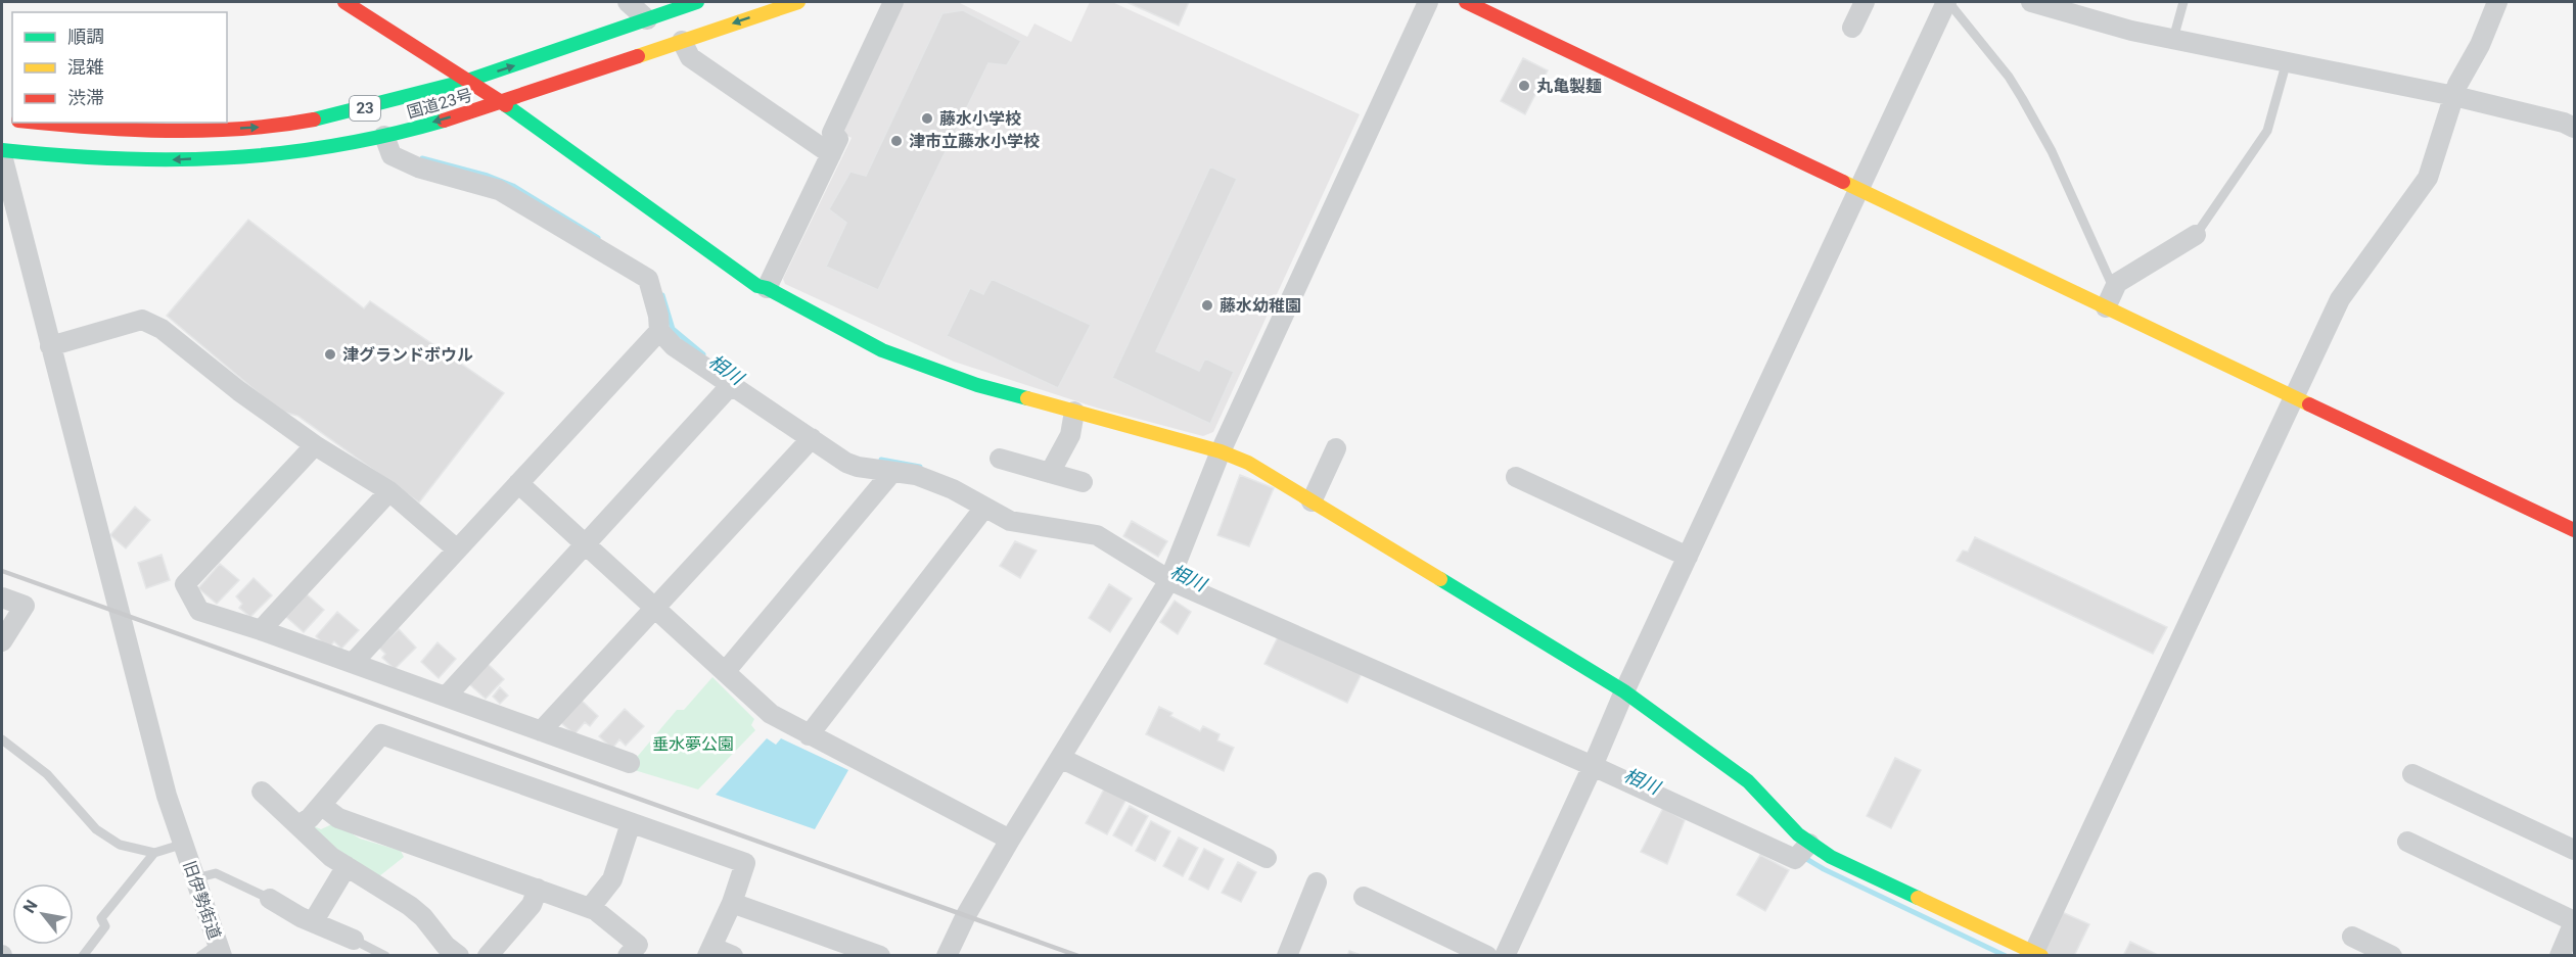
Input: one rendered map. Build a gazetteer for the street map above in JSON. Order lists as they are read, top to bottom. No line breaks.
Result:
{"streets":{"main road":["国道23号","23"],"street":["旧伊勢街道"]},"crossings":[["国道23号","旧伊勢街道"]],"water":["相川"],"parks":["垂水夢公園"],"places":["丸亀製麺","藤水小学校","津市立藤水小学校","藤水幼稚園","津グランドボウル"],"legend":["順調","混雑","渋滞"],"north":"top left"}
